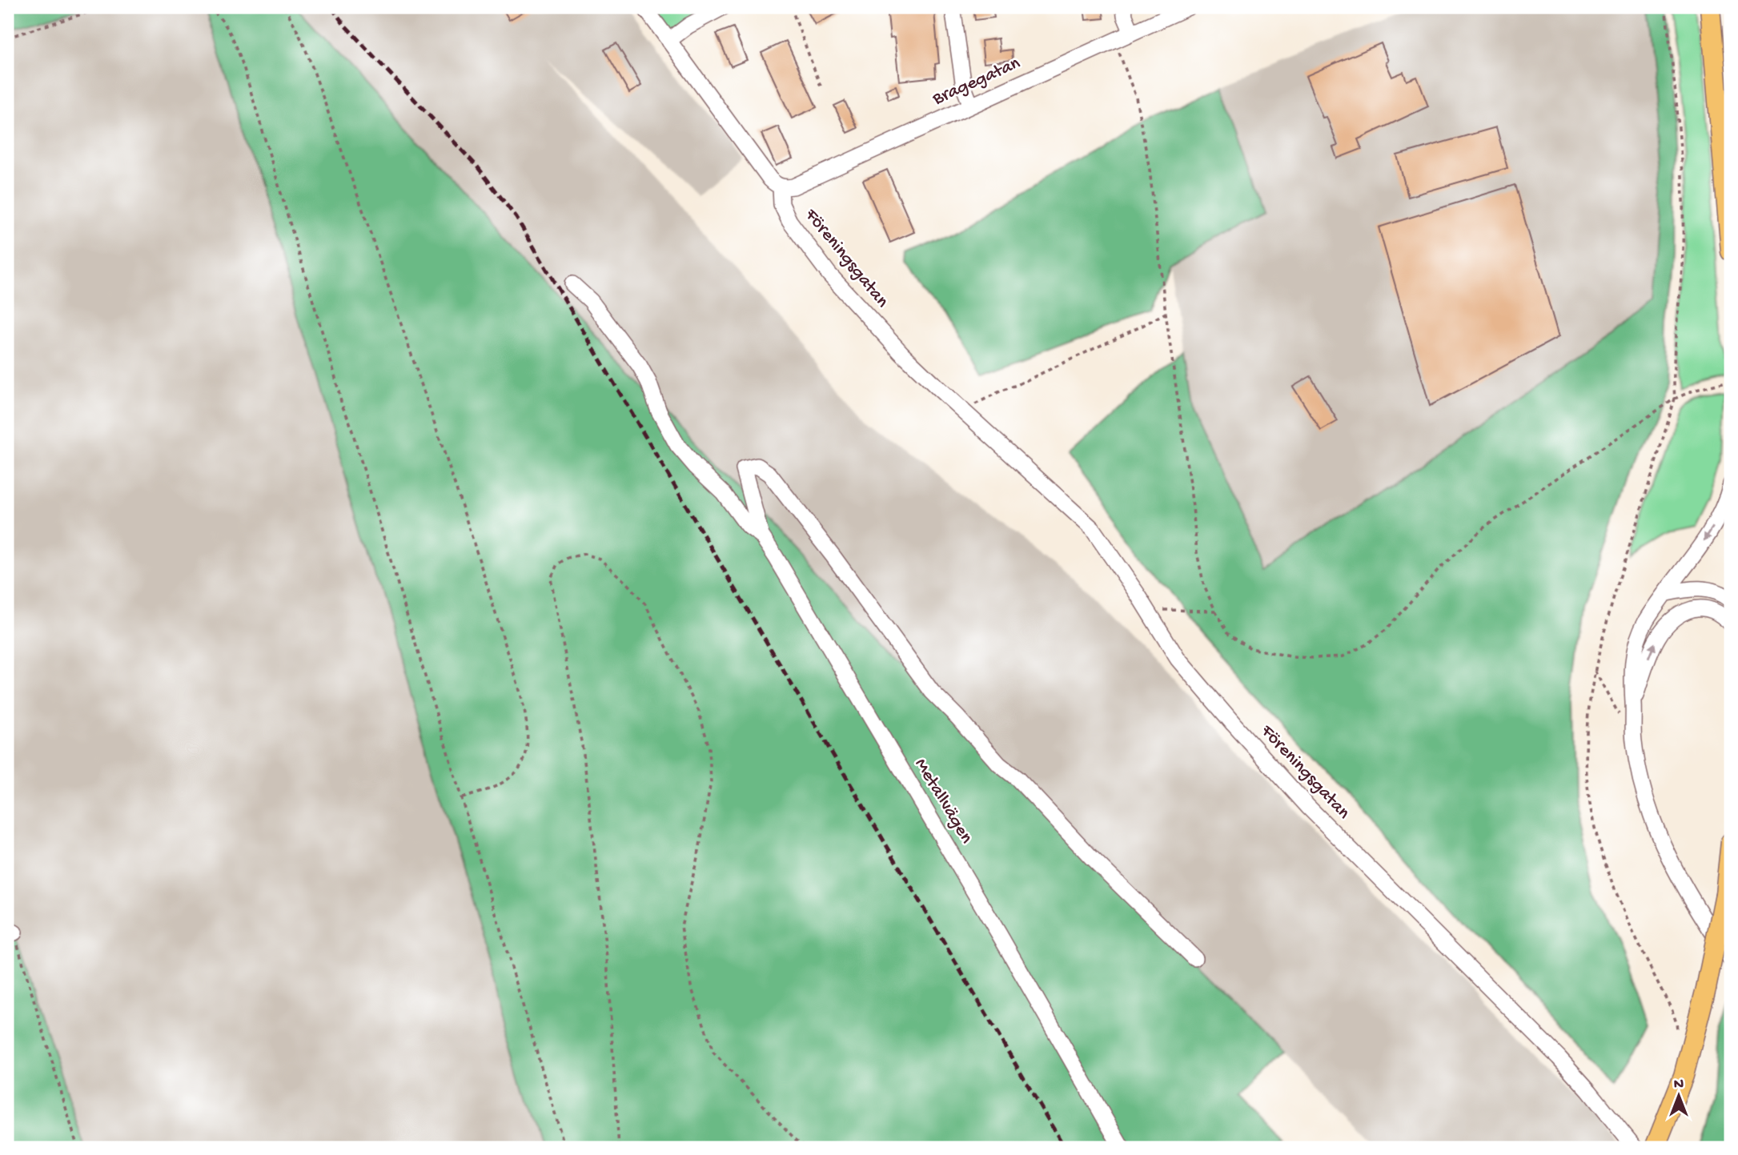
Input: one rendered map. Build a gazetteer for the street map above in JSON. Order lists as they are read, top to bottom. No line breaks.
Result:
{"streets":{"street":["Bragegatan","Föreningsgatan","Metallvägen"]},"crossings":[["Bragegatan","Föreningsgatan"]],"north":"top"}
